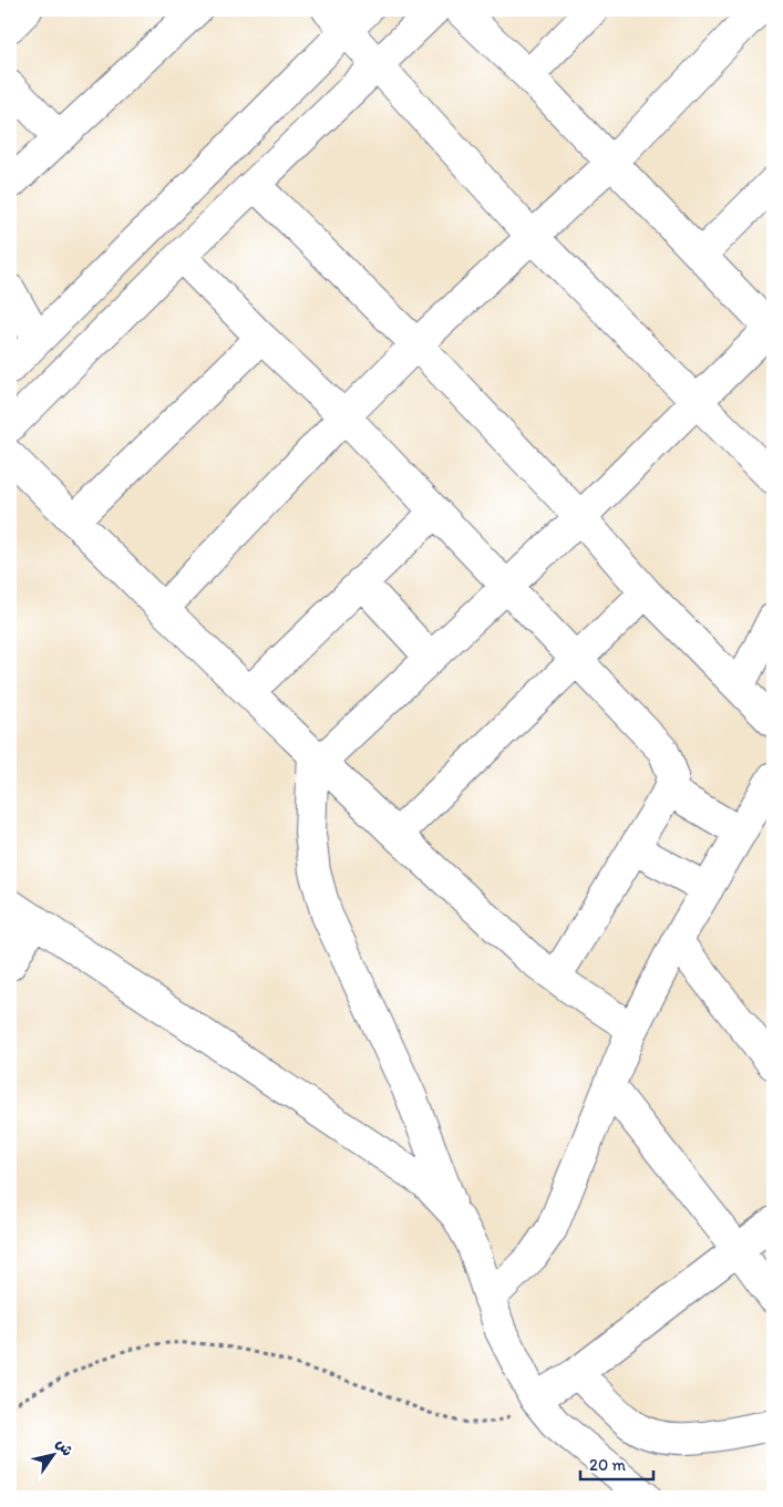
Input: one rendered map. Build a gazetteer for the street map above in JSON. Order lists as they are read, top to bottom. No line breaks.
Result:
{"scale_bar":"20 m","north":"top right"}
